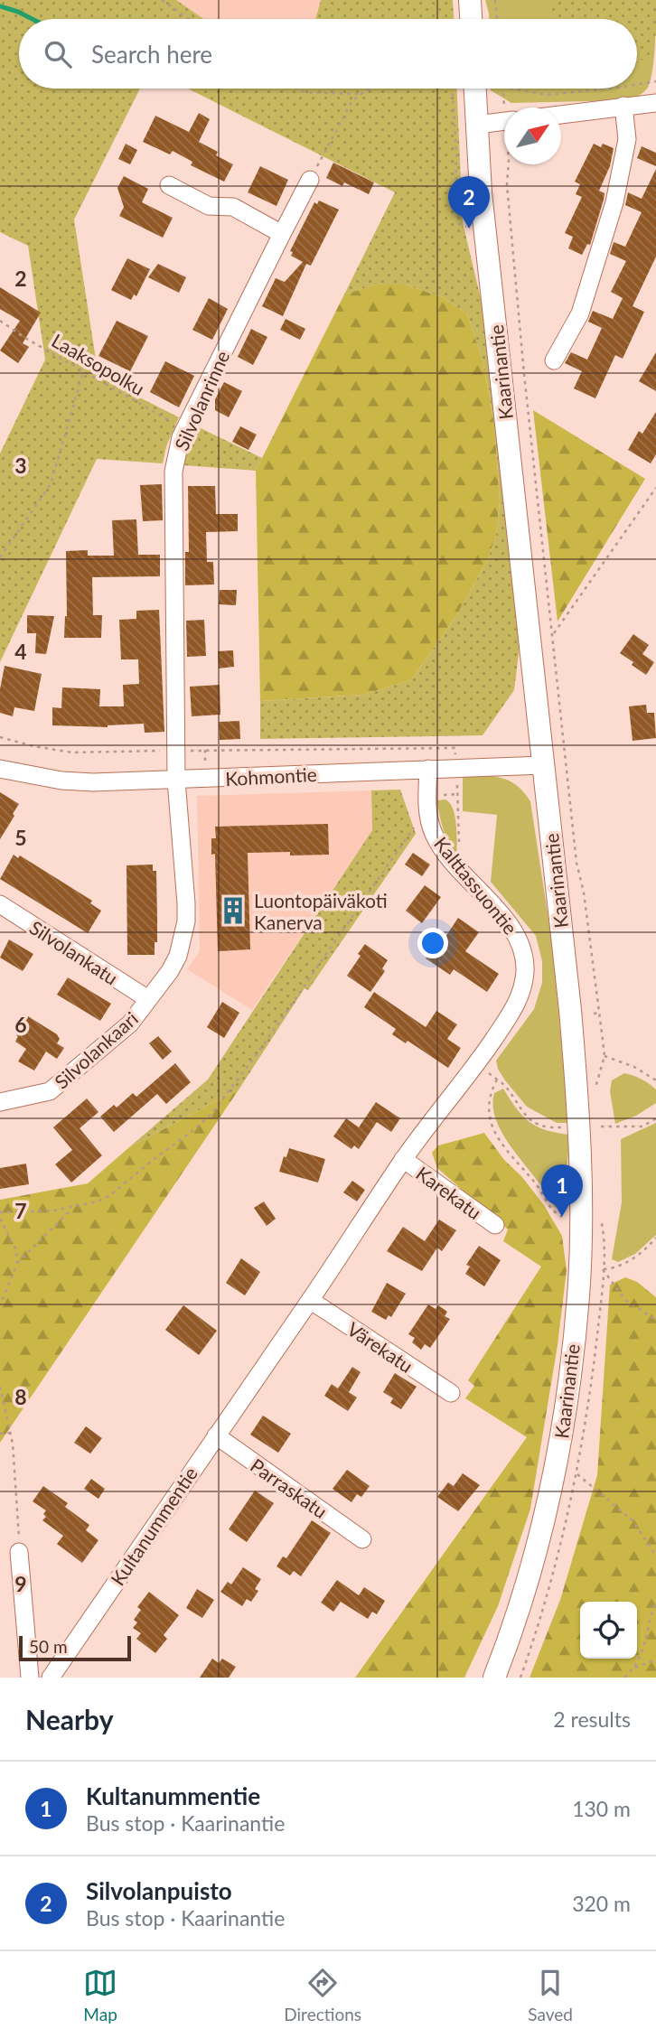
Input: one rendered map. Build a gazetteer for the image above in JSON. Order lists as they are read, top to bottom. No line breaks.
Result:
{"streets":{"main road":["Kaarinantie"],"street":["Silvolanrinne","Kohmontie","Kalttassuontie","Silvolankatu","Silvolankaari","Karekatu","Värekatu","Parraskatu","Kultanummentie"],"path":["Laaksopolku"]},"crossings":[["Laaksopolku","Silvolanrinne"],["Kaarinantie","Kohmontie"],["Silvolanrinne","Kohmontie"],["Silvolanrinne","Silvolankaari"],["Kohmontie","Kalttassuontie"],["Kohmontie","Silvolankaari"],["Kalttassuontie","Kultanummentie"],["Silvolankatu","Silvolankaari"],["Karekatu","Kultanummentie"],["Värekatu","Kultanummentie"],["Parraskatu","Kultanummentie"]],"places":{"building":["Luontopäiväkoti Kanerva"]},"scale_bar":"50 m","north":"top right","page":{"search":"Search here","pins":["2","1"],"scale":"50 m","heading":["Nearby","2 results"],"list":[{"mark":"1","name":"Kultanummentie","note":"Bus stop · Kaarinantie","value":"130 m"},{"mark":"2","name":"Silvolanpuisto","note":"Bus stop · Kaarinantie","value":"320 m"}],"nav":["Map","Directions","Saved"]},"grid":{"rows":["2","3","4","5","6","7","8","9"]}}
